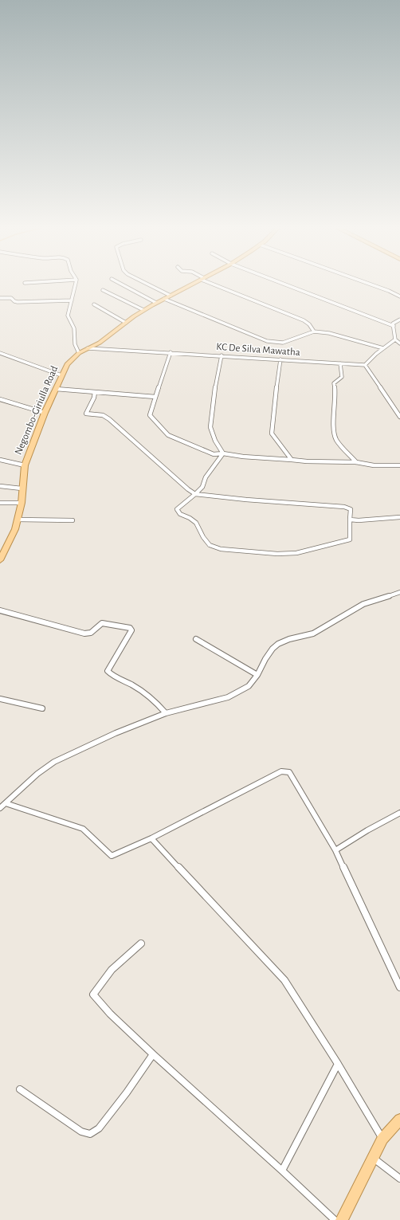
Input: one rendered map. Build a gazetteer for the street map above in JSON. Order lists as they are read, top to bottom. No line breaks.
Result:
{"streets":{"main road":["Negombo-Giriulla Road"],"street":["KC De Silva Mawatha"]},"crossings":[["KC De Silva Mawatha","Negombo-Giriulla Road"]]}
